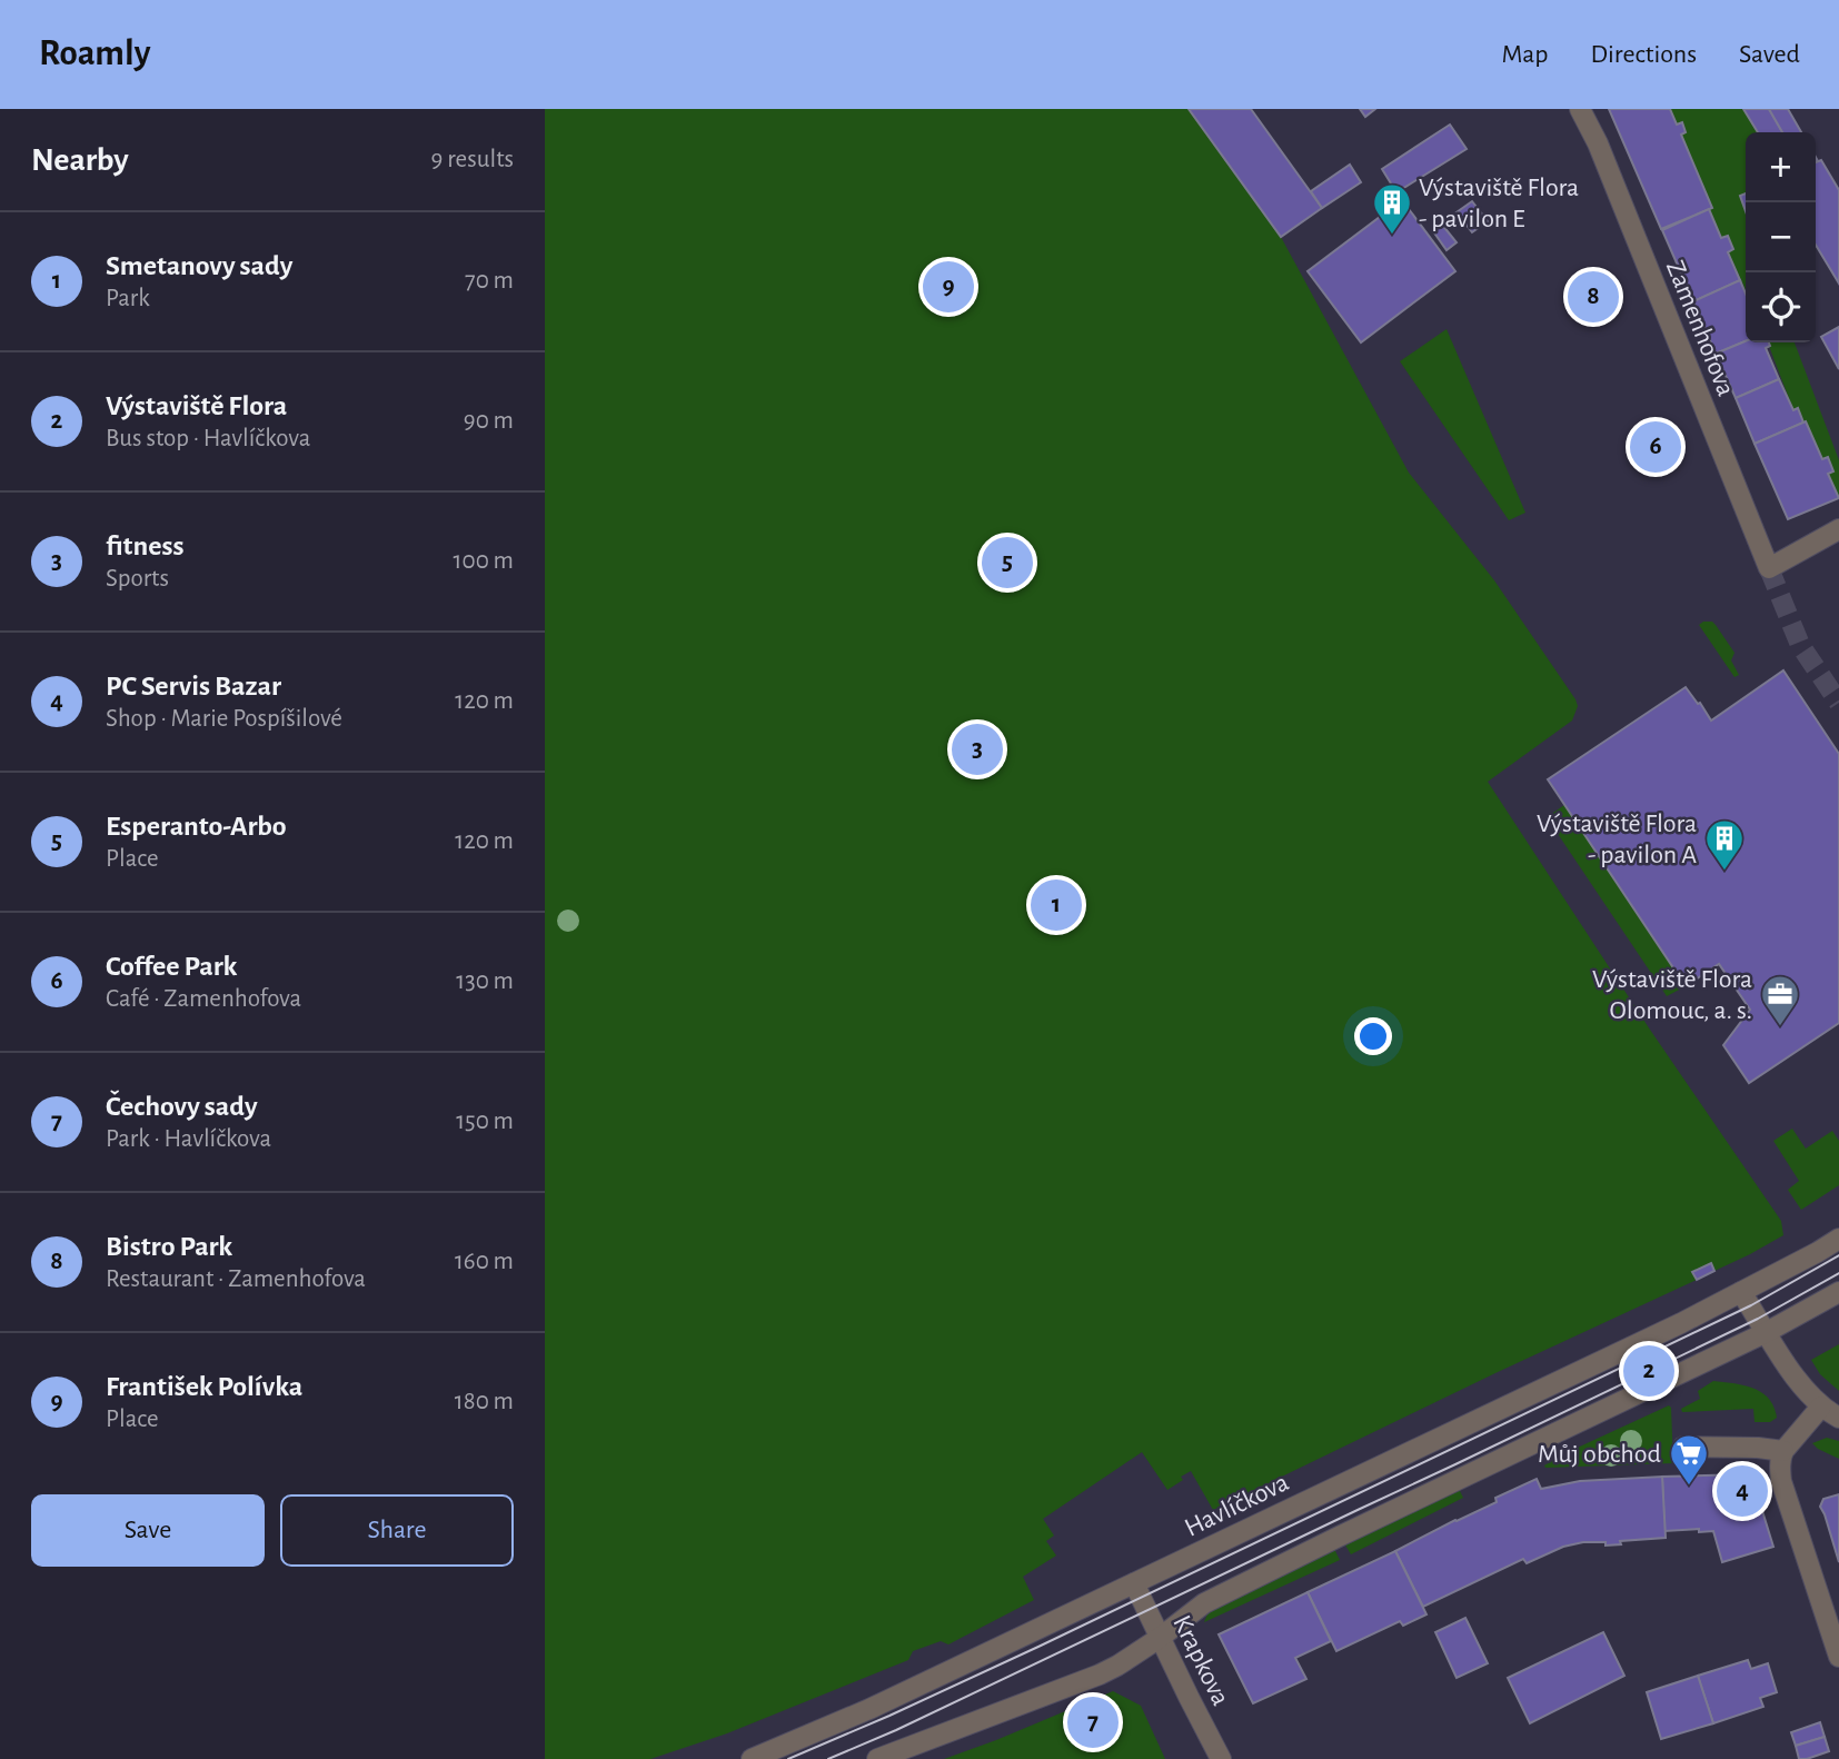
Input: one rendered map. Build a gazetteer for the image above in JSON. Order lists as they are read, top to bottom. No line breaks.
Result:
{"streets":{"street":["Zamenhofova","Havlíčkova","Krapkova"]},"crossings":[["Havlíčkova","Krapkova"]],"places":{"building":["Výstaviště Flora - pavilon E","Výstaviště Flora - pavilon A"],"office":["Výstaviště Flora Olomouc, a. s."],"supermarket":["Můj obchod"]},"page":{"header":"Roamly","nav":["Map","Directions","Saved"],"heading":["Nearby","9 results"],"map_buttons":["+","−"],"list":[{"mark":"1","name":"Smetanovy sady","note":"Park","value":"70 m"},{"mark":"2","name":"Výstaviště Flora","note":"Bus stop · Havlíčkova","value":"90 m"},{"mark":"3","name":"fitness","note":"Sports","value":"100 m"},{"mark":"4","name":"PC Servis Bazar","note":"Shop · Marie Pospíšilové","value":"120 m"},{"mark":"5","name":"Esperanto-Arbo","note":"Place","value":"120 m"},{"mark":"6","name":"Coffee Park","note":"Café · Zamenhofova","value":"130 m"},{"mark":"7","name":"Čechovy sady","note":"Park · Havlíčkova","value":"150 m"},{"mark":"8","name":"Bistro Park","note":"Restaurant · Zamenhofova","value":"160 m"},{"mark":"9","name":"František Polívka","note":"Place","value":"180 m"}],"pins":["9","8","6","5","3","1","2","4","7"],"buttons":["Save","Share"]}}
